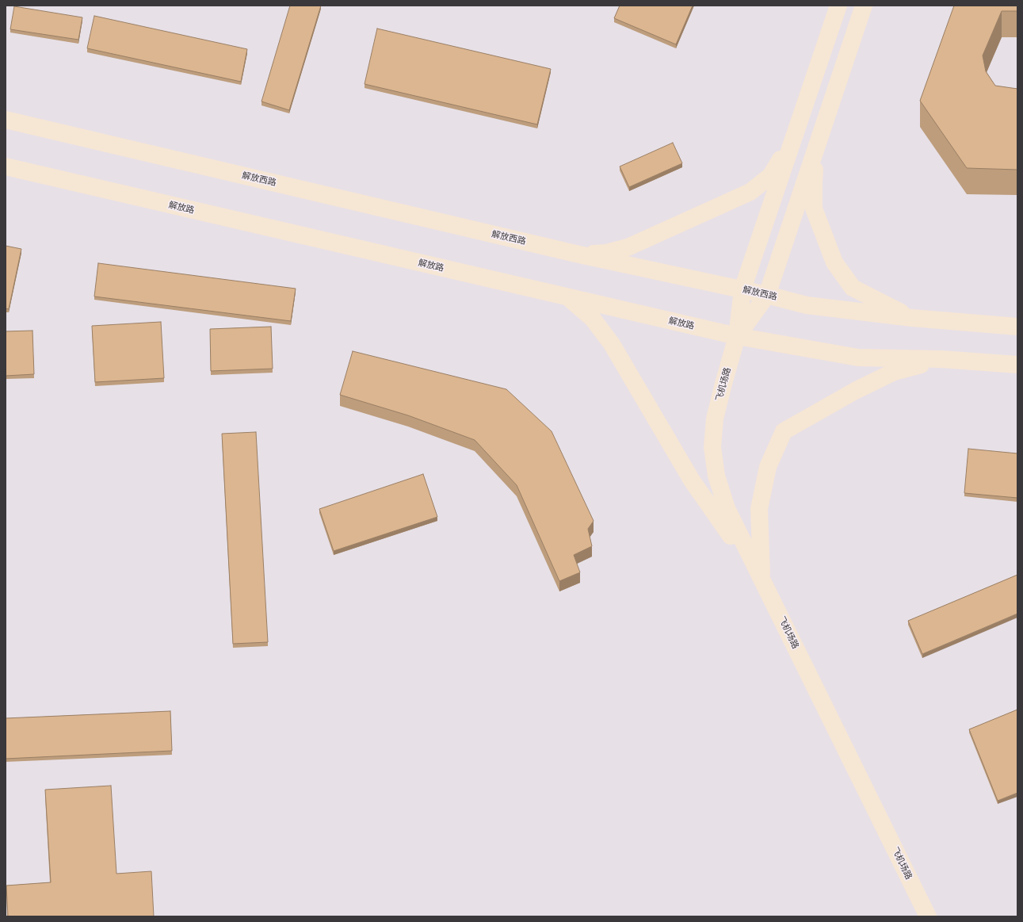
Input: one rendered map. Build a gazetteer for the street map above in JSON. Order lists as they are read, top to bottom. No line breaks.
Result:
{"streets":{"main road":["解放西路","解放路","飞机场路"]},"crossings":[["解放路","飞机场路"]]}
